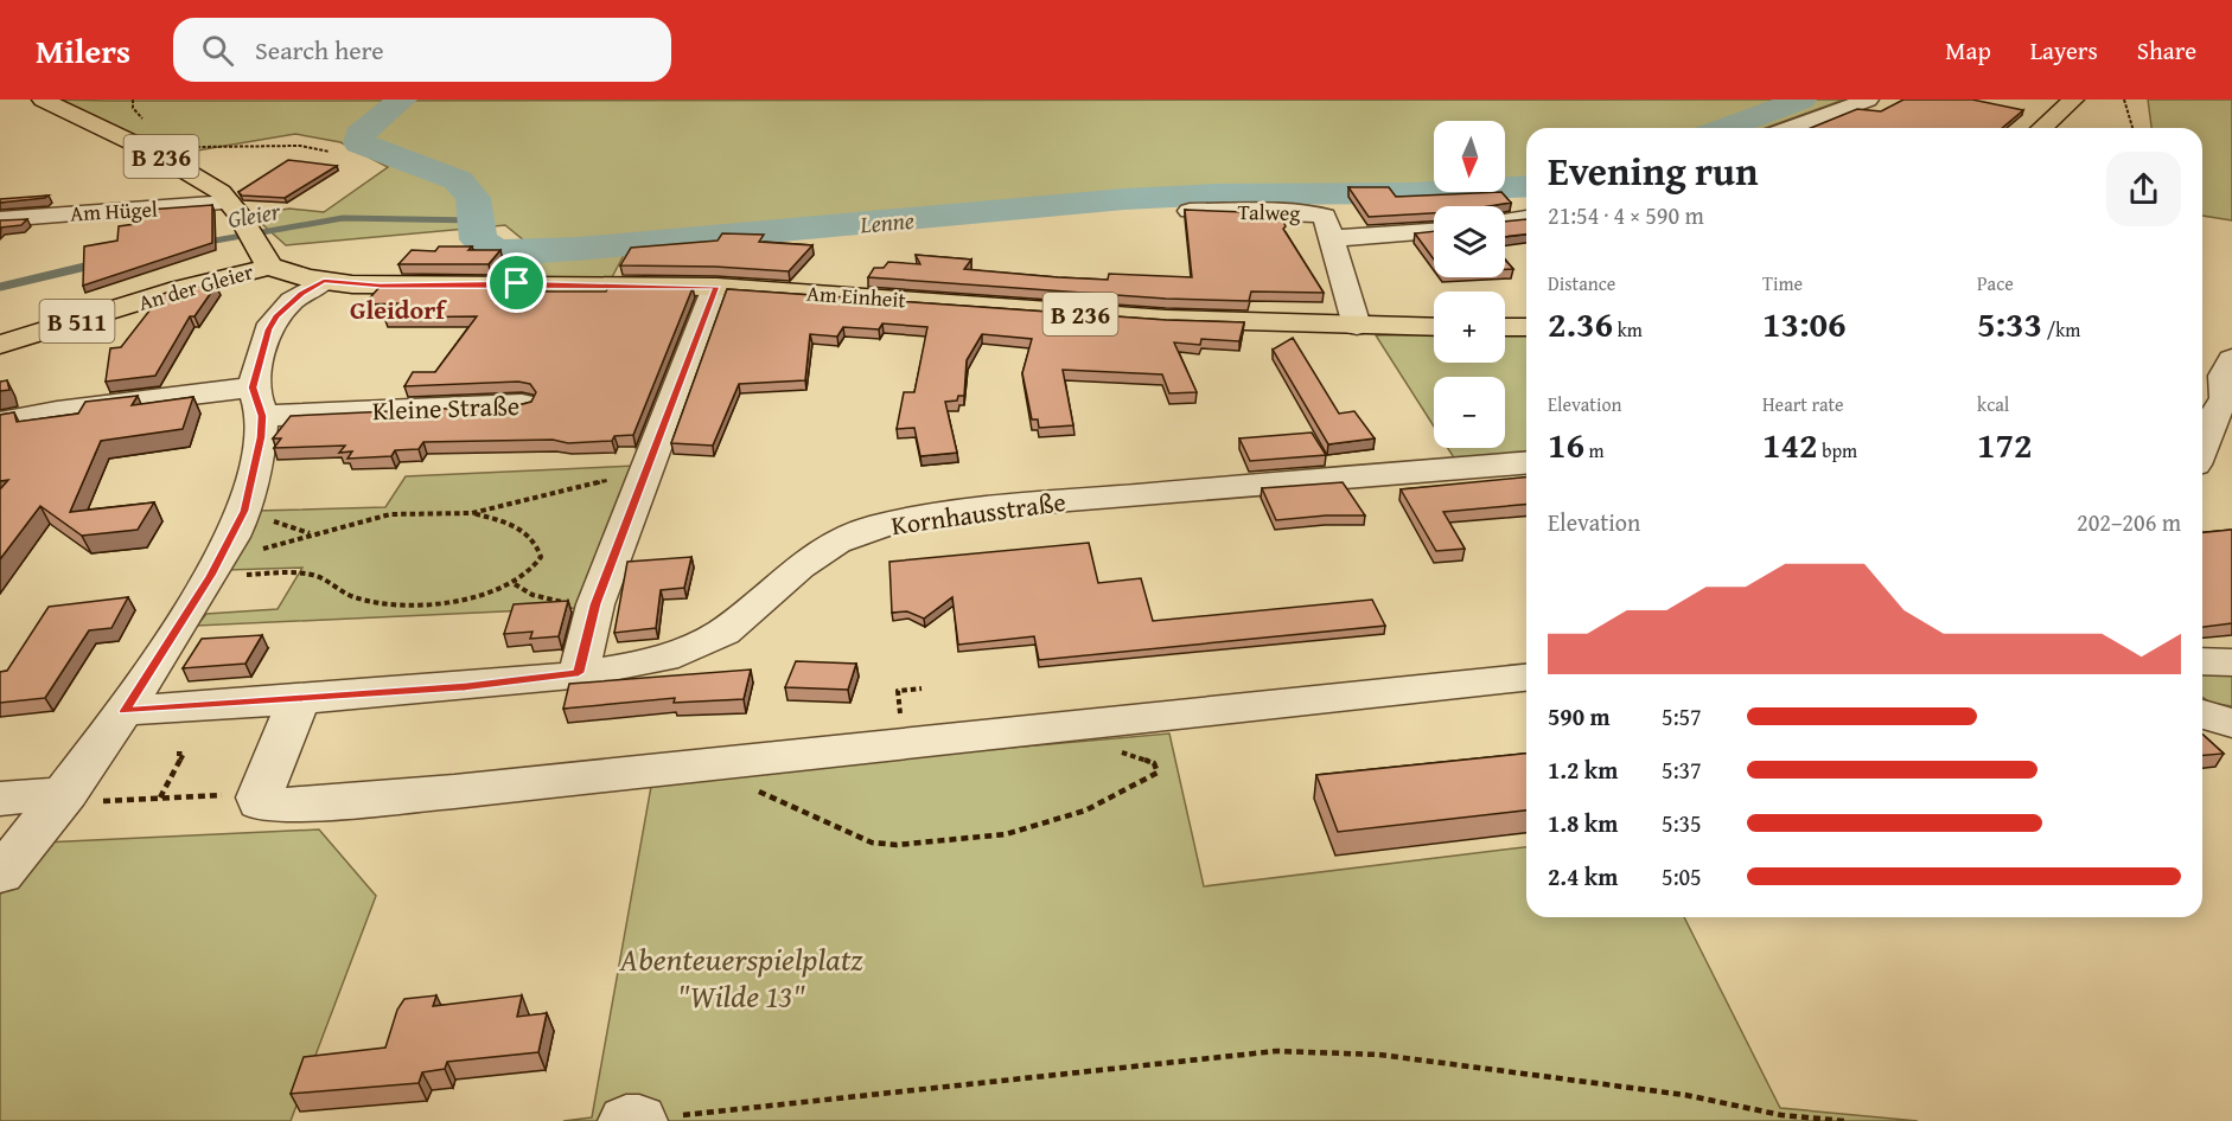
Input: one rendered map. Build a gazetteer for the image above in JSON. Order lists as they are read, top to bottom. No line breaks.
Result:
{"streets":{"main road":["B 236","An der Gleier","Am Einheit","B 511"],"street":["Am Hügel","Talweg","Kleine Straße","Kornhausstraße"]},"crossings":[["B 236","Am Hügel"],["B 236","An der Gleier"],["B 236","Am Einheit"],["Talweg","Am Einheit"],["An der Gleier","Am Einheit"]],"districts":["Gleidorf"],"water":["Gleier","Lenne"],"parks":["Abenteuerspielplatz \"Wilde 13\""],"north":"bottom","page":{"header":"Milers","search":"Search here","nav":["Map","Layers","Share"],"map_buttons":["+","−"],"heading":["Evening run","21:54 · 4 × 590 m"],"stats":[["Distance","2.36 km"],["Time","13:06"],["Pace","5:33 /km"],["Elevation","16 m"],["Heart rate","142 bpm"],["kcal","172"]],"chart":["Elevation","202–206 m"],"list":[{"name":"590 m","note":"5:57"},{"name":"1.2 km","note":"5:37"},{"name":"1.8 km","note":"5:35"},{"name":"2.4 km","note":"5:05"}]}}
